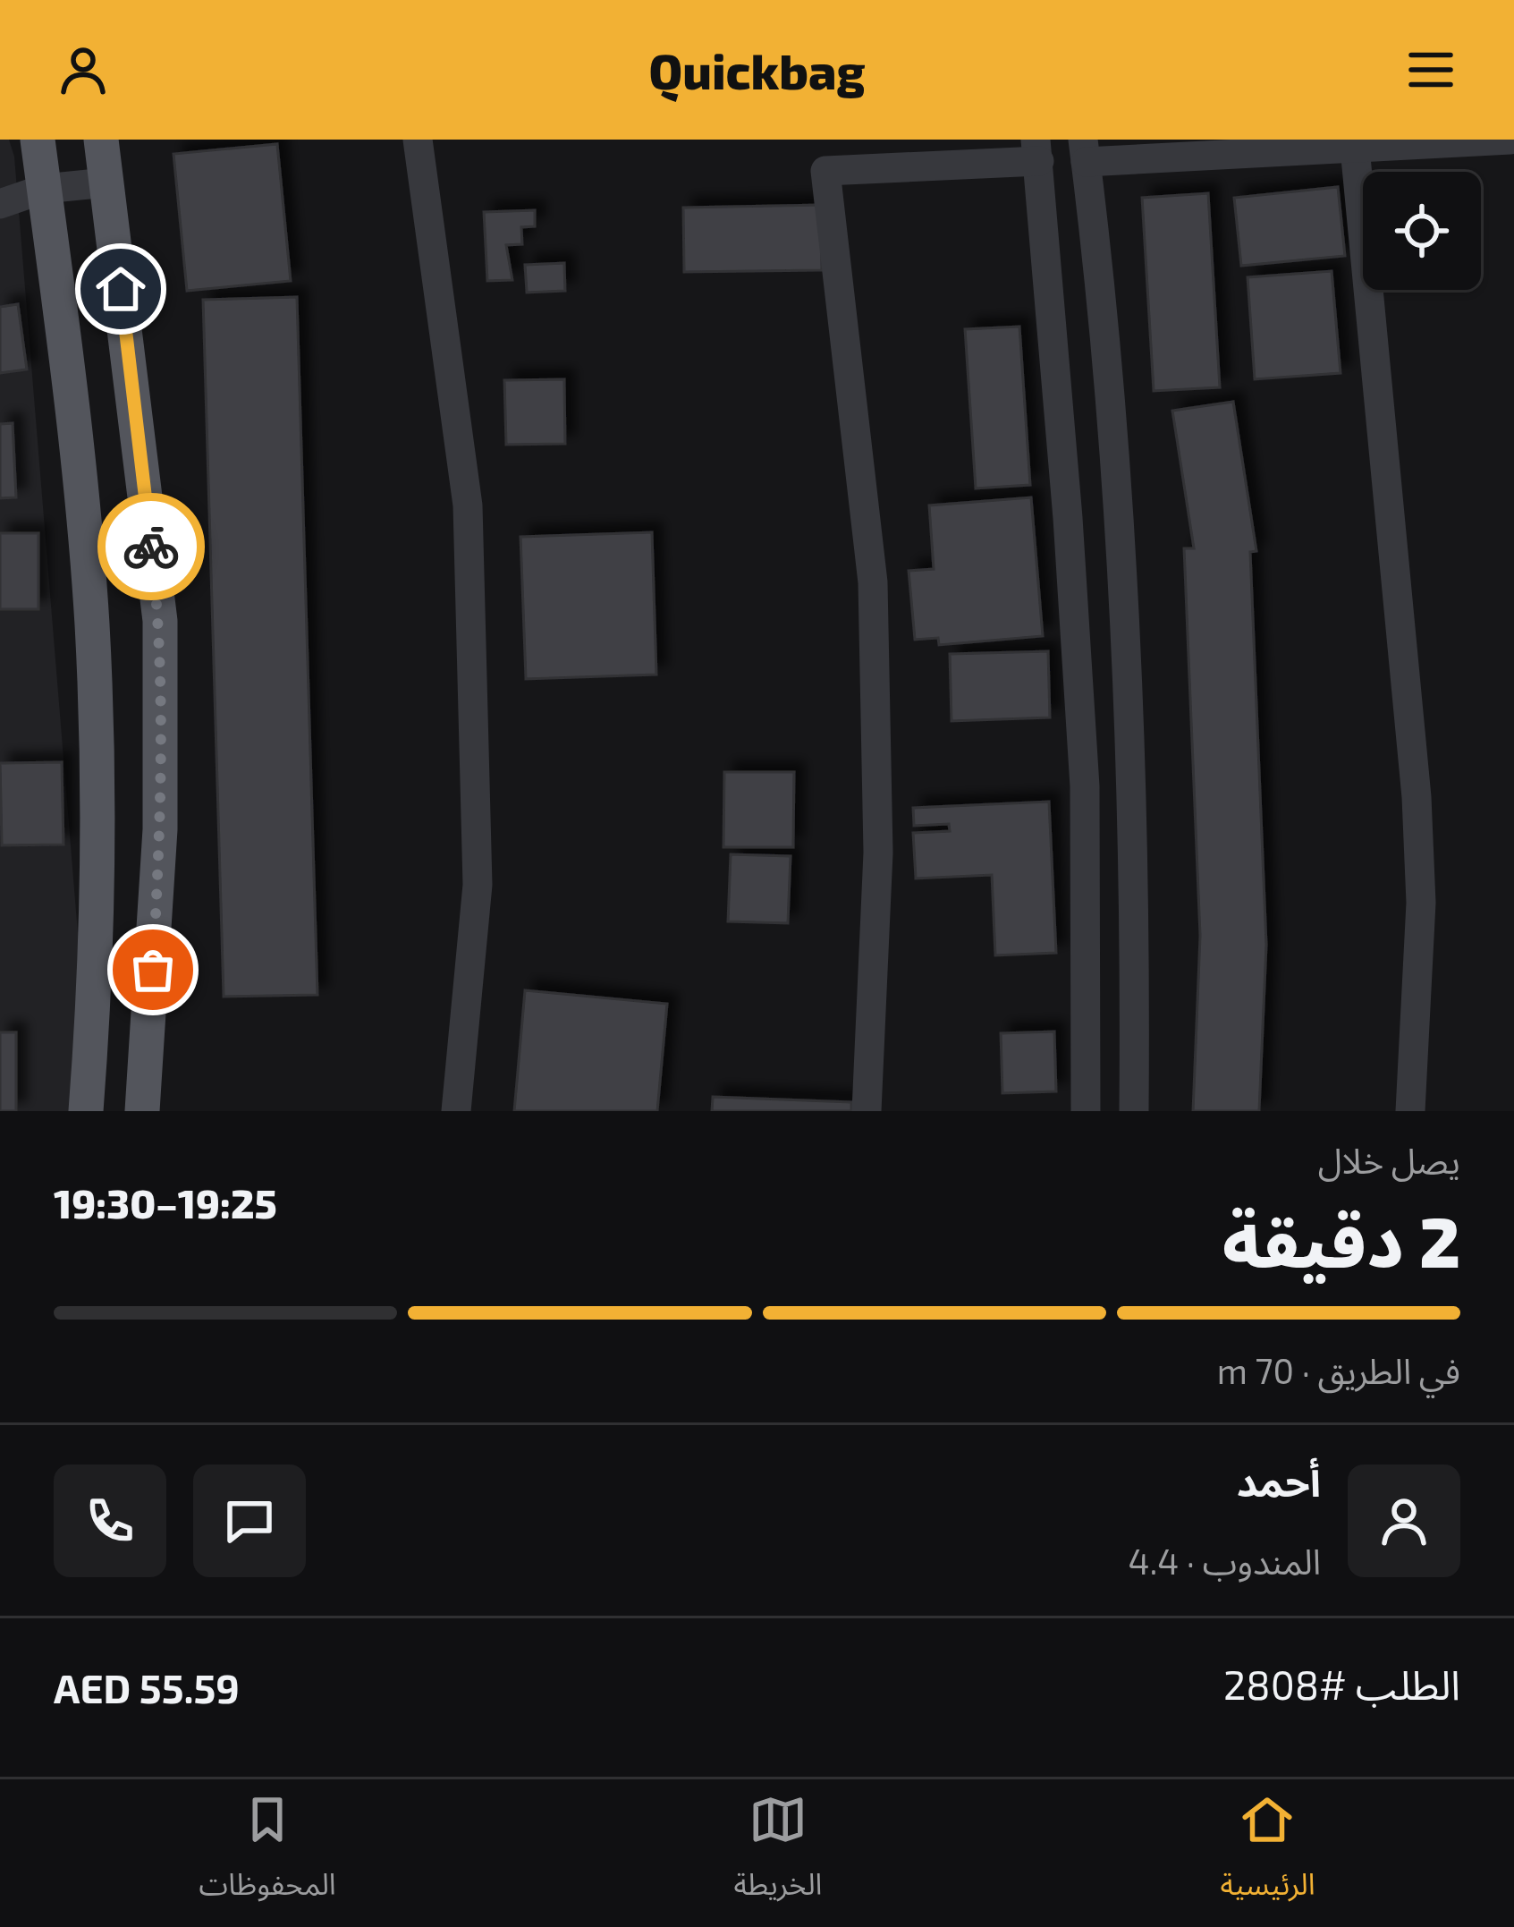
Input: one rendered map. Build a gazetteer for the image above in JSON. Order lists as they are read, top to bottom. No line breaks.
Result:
{"page":{"header":"Quickbag","heading":["2 دقيقة","يصل خلال","19:25–19:30"],"panel":["أحمد","المندوب · 4.4","الطلب #2808","AED 55.59"],"bar":"في الطريق · 70 m","tabs":["الرئيسية","الخريطة","المحفوظات"]}}
